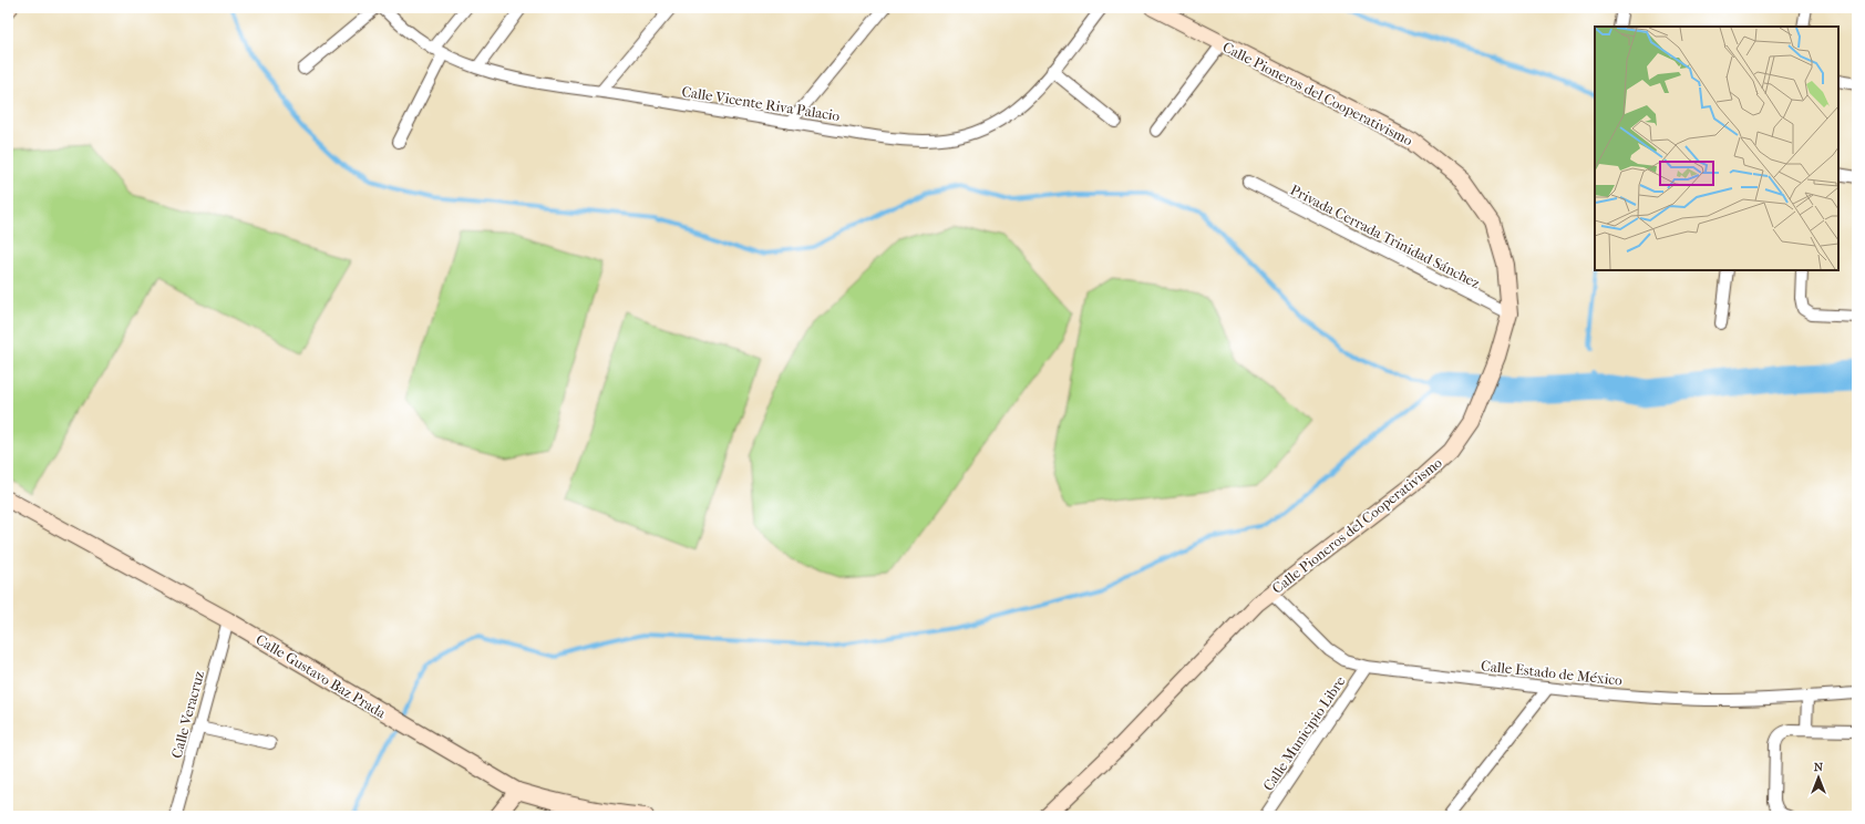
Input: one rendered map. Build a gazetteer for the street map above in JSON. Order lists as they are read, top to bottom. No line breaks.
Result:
{"streets":{"street":["Calle Pioneros del Cooperativismo","Calle Vicente Riva Palacio","Privada Cerrada Trinidad Sánchez","Calle Estado de México","Calle Gustavo Baz Prada","Calle Veracruz","Calle Municipio Libre"]},"crossings":[["Calle Pioneros del Cooperativismo","Privada Cerrada Trinidad Sánchez"],["Calle Pioneros del Cooperativismo","Calle Estado de México"],["Calle Estado de México","Calle Municipio Libre"],["Calle Gustavo Baz Prada","Calle Veracruz"]],"north":"top"}
